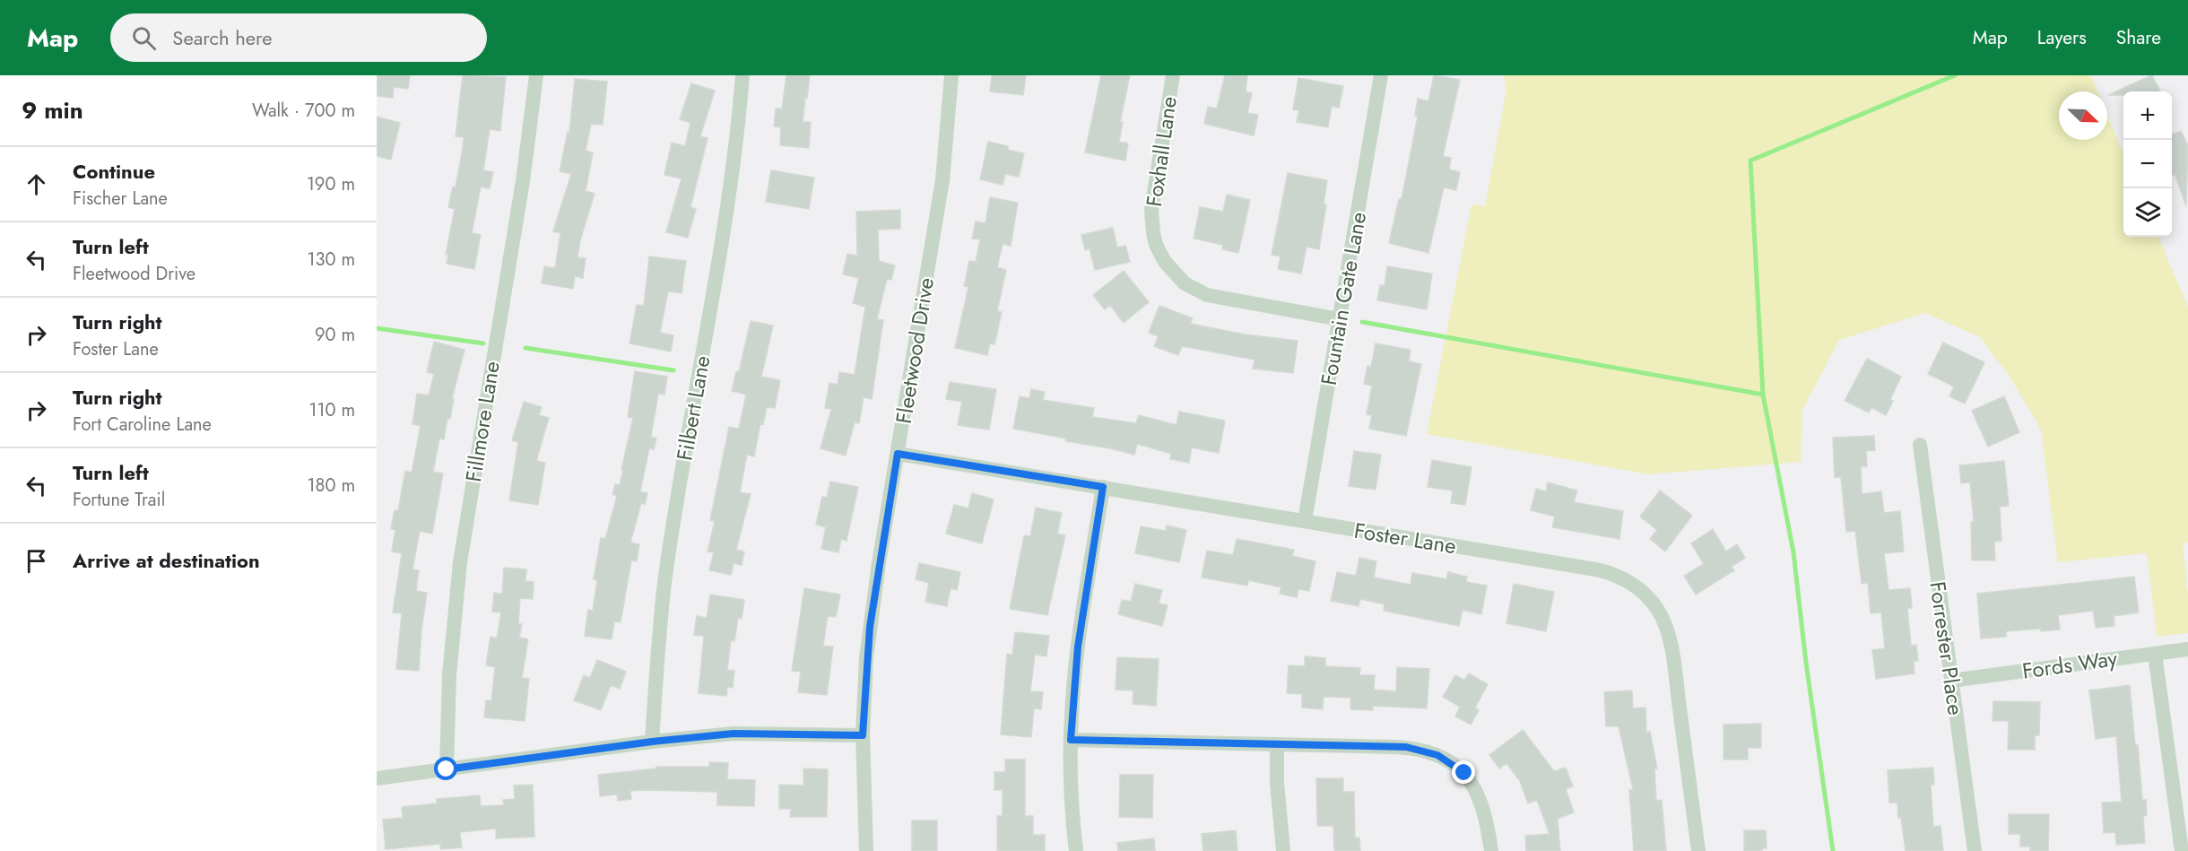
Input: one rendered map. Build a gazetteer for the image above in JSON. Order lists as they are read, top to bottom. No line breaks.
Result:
{"streets":{"street":["Foxhall Lane","Fountain Gate Lane","Fleetwood Drive","Filbert Lane","Fillmore Lane","Foster Lane","Forrester Place","Fords Way"]},"crossings":[["Foxhall Lane","Fountain Gate Lane"],["Fountain Gate Lane","Foster Lane"],["Fleetwood Drive","Foster Lane"],["Forrester Place","Fords Way"]],"north":"bottom right","page":{"header":"Map","search":"Search here","nav":["Map","Layers","Share"],"heading":["9 min","Walk · 700 m"],"map_buttons":["+","−"],"list":[["Continue","Fischer Lane","190 m"],["Turn left","Fleetwood Drive","130 m"],["Turn right","Foster Lane","90 m"],["Turn right","Fort Caroline Lane","110 m"],["Turn left","Fortune Trail","180 m"],"Arrive at destination"]}}
